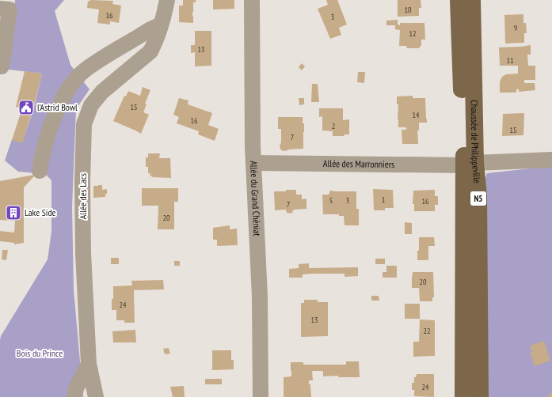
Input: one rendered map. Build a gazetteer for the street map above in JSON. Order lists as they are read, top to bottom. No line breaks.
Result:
{"streets":{"main road":["Chaussée de Philippeville","N5"],"street":["Allée des Marronniers","Allée des Lacs","Allée du Grand Chéniat"]},"crossings":[["Chaussée de Philippeville","Allée des Marronniers"],["Allée des Marronniers","Allée du Grand Chéniat"]],"parks":["Bois du Prince"],"places":{"public building":["l’Astrid Bowl"],"building":["Lake Side"]},"house_numbers":["10","16","3","9","12","13","11","15","14","16","2","15","7","1","5","3","16","7","20","20","24","13","22","24"]}
